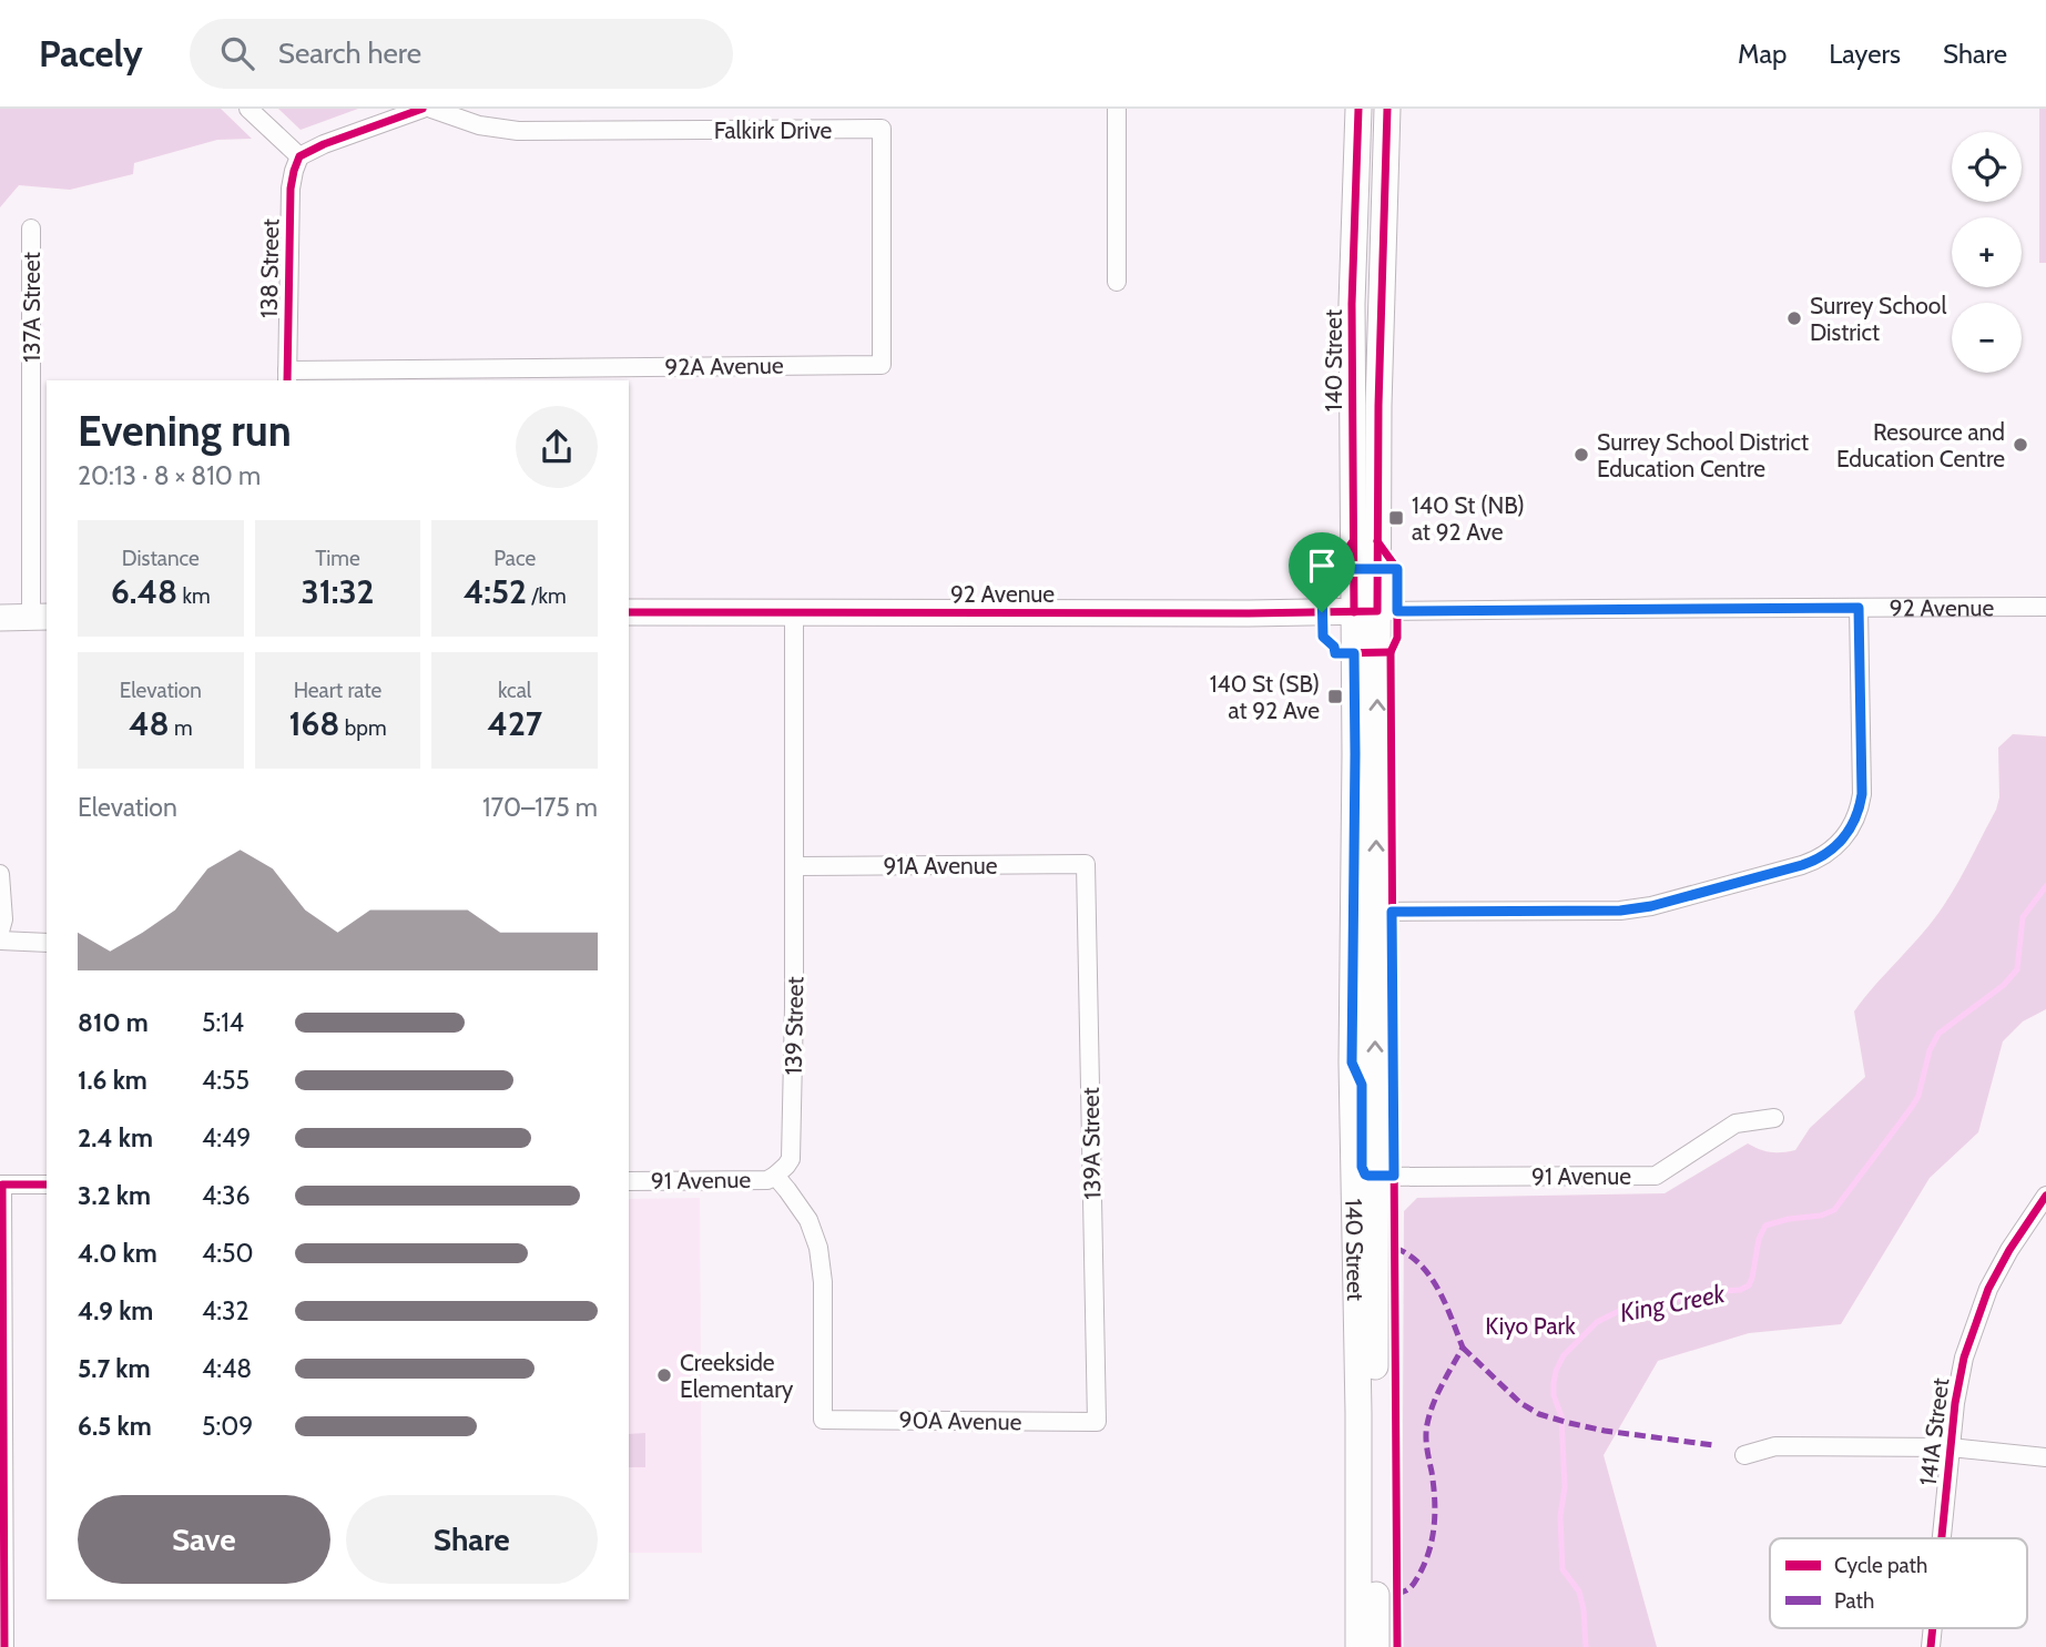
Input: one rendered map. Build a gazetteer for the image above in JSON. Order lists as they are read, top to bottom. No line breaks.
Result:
{"streets":{"main road":["140 Street","92 Avenue"],"street":["Falkirk Drive","138 Street","137A Street","92A Avenue","91A Avenue","139 Street","139A Street","91 Avenue","90A Avenue","141A Street"]},"crossings":[["Falkirk Drive","92A Avenue"],["138 Street","92A Avenue"],["140 Street","92 Avenue"],["140 Street","91 Avenue"],["92 Avenue","139 Street"],["91A Avenue","139 Street"],["91A Avenue","139A Street"],["139 Street","91 Avenue"],["139 Street","90A Avenue"],["139A Street","90A Avenue"],["91 Avenue","90A Avenue"]],"water":["King Creek"],"parks":["Kiyo Park"],"places":{"other":["Surrey School District","Resource and Education Centre","Surrey School District Education Centre","Creekside Elementary"],"transit":["140 St (NB) at 92 Ave","140 St (SB) at 92 Ave"]},"legend":["Cycle path","Path"],"page":{"header":"Pacely","search":"Search here","nav":["Map","Layers","Share"],"map_buttons":["+","−"],"heading":["Evening run","20:13 · 8 × 810 m"],"stats":[["Distance","6.48 km"],["Time","31:32"],["Pace","4:52 /km"],["Elevation","48 m"],["Heart rate","168 bpm"],["kcal","427"]],"chart":["Elevation","170–175 m"],"list":[{"name":"810 m","note":"5:14"},{"name":"1.6 km","note":"4:55"},{"name":"2.4 km","note":"4:49"},{"name":"3.2 km","note":"4:36"},{"name":"4.0 km","note":"4:50"},{"name":"4.9 km","note":"4:32"},{"name":"5.7 km","note":"4:48"},{"name":"6.5 km","note":"5:09"}],"buttons":["Save","Share"]}}
